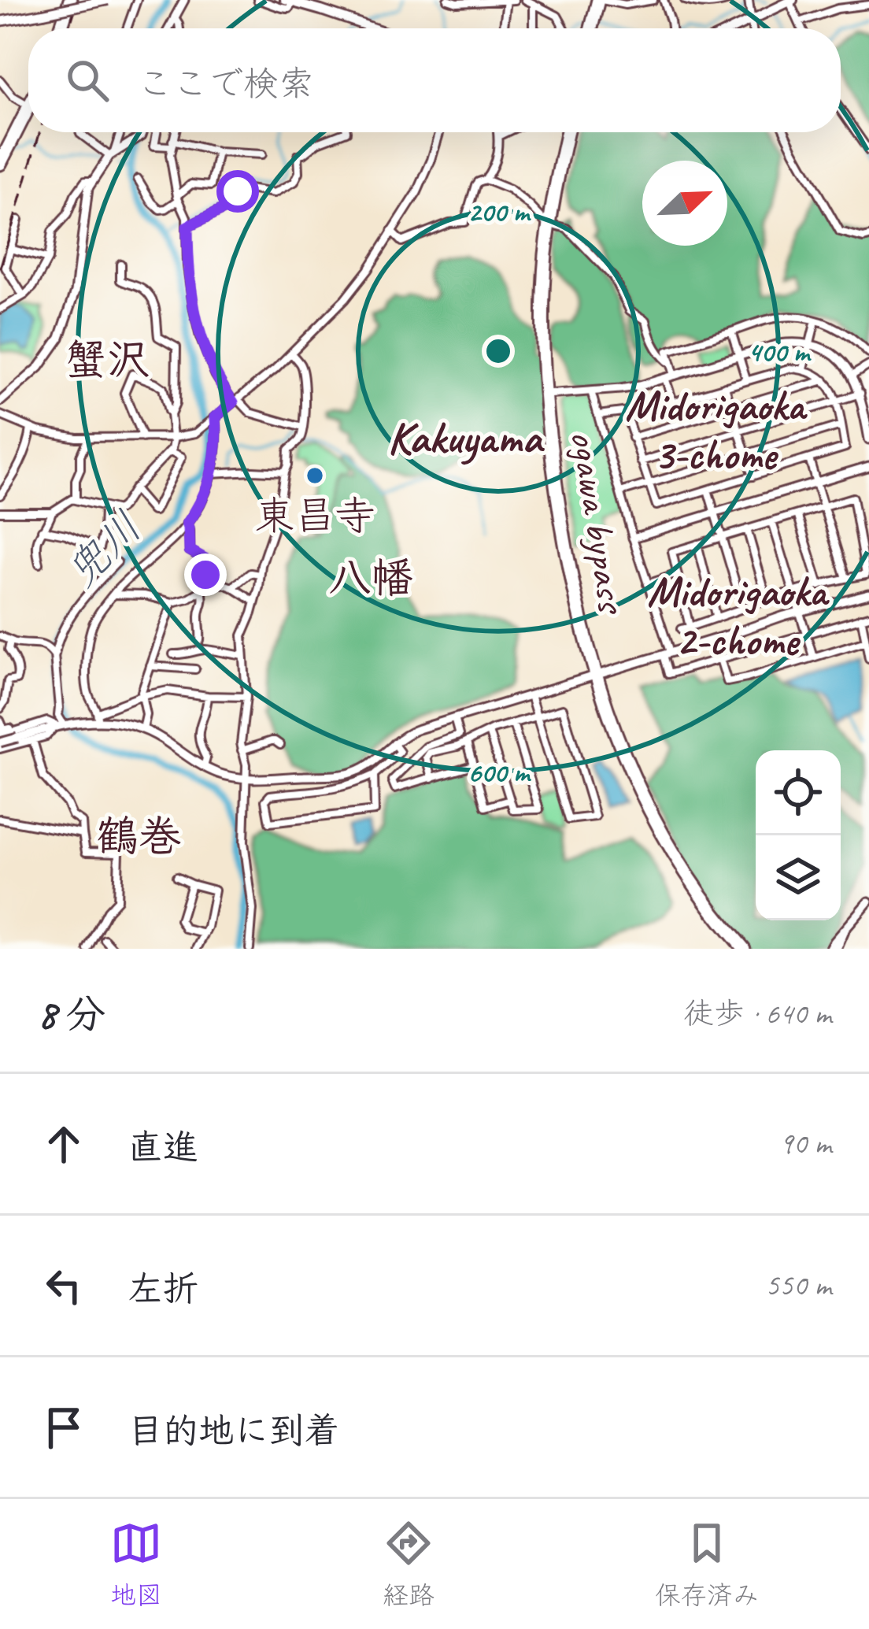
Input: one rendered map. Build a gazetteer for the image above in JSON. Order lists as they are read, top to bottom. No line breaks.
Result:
{"streets":{"highway":["ogawa bypass"]},"districts":["蟹沢","Midorigaoka 3-chome","Kakuyama","八幡","Midorigaoka 2-chome","鶴巻"],"water":["兜川"],"places":["東昌寺"],"north":"top right","page":{"search":"ここで検索","heading":["8 分","徒歩 · 640 m"],"list":[["直進","90 m"],["左折","550 m"],"目的地に到着"],"nav":["地図","経路","保存済み"]},"rings":["200 m","400 m","600 m"]}
